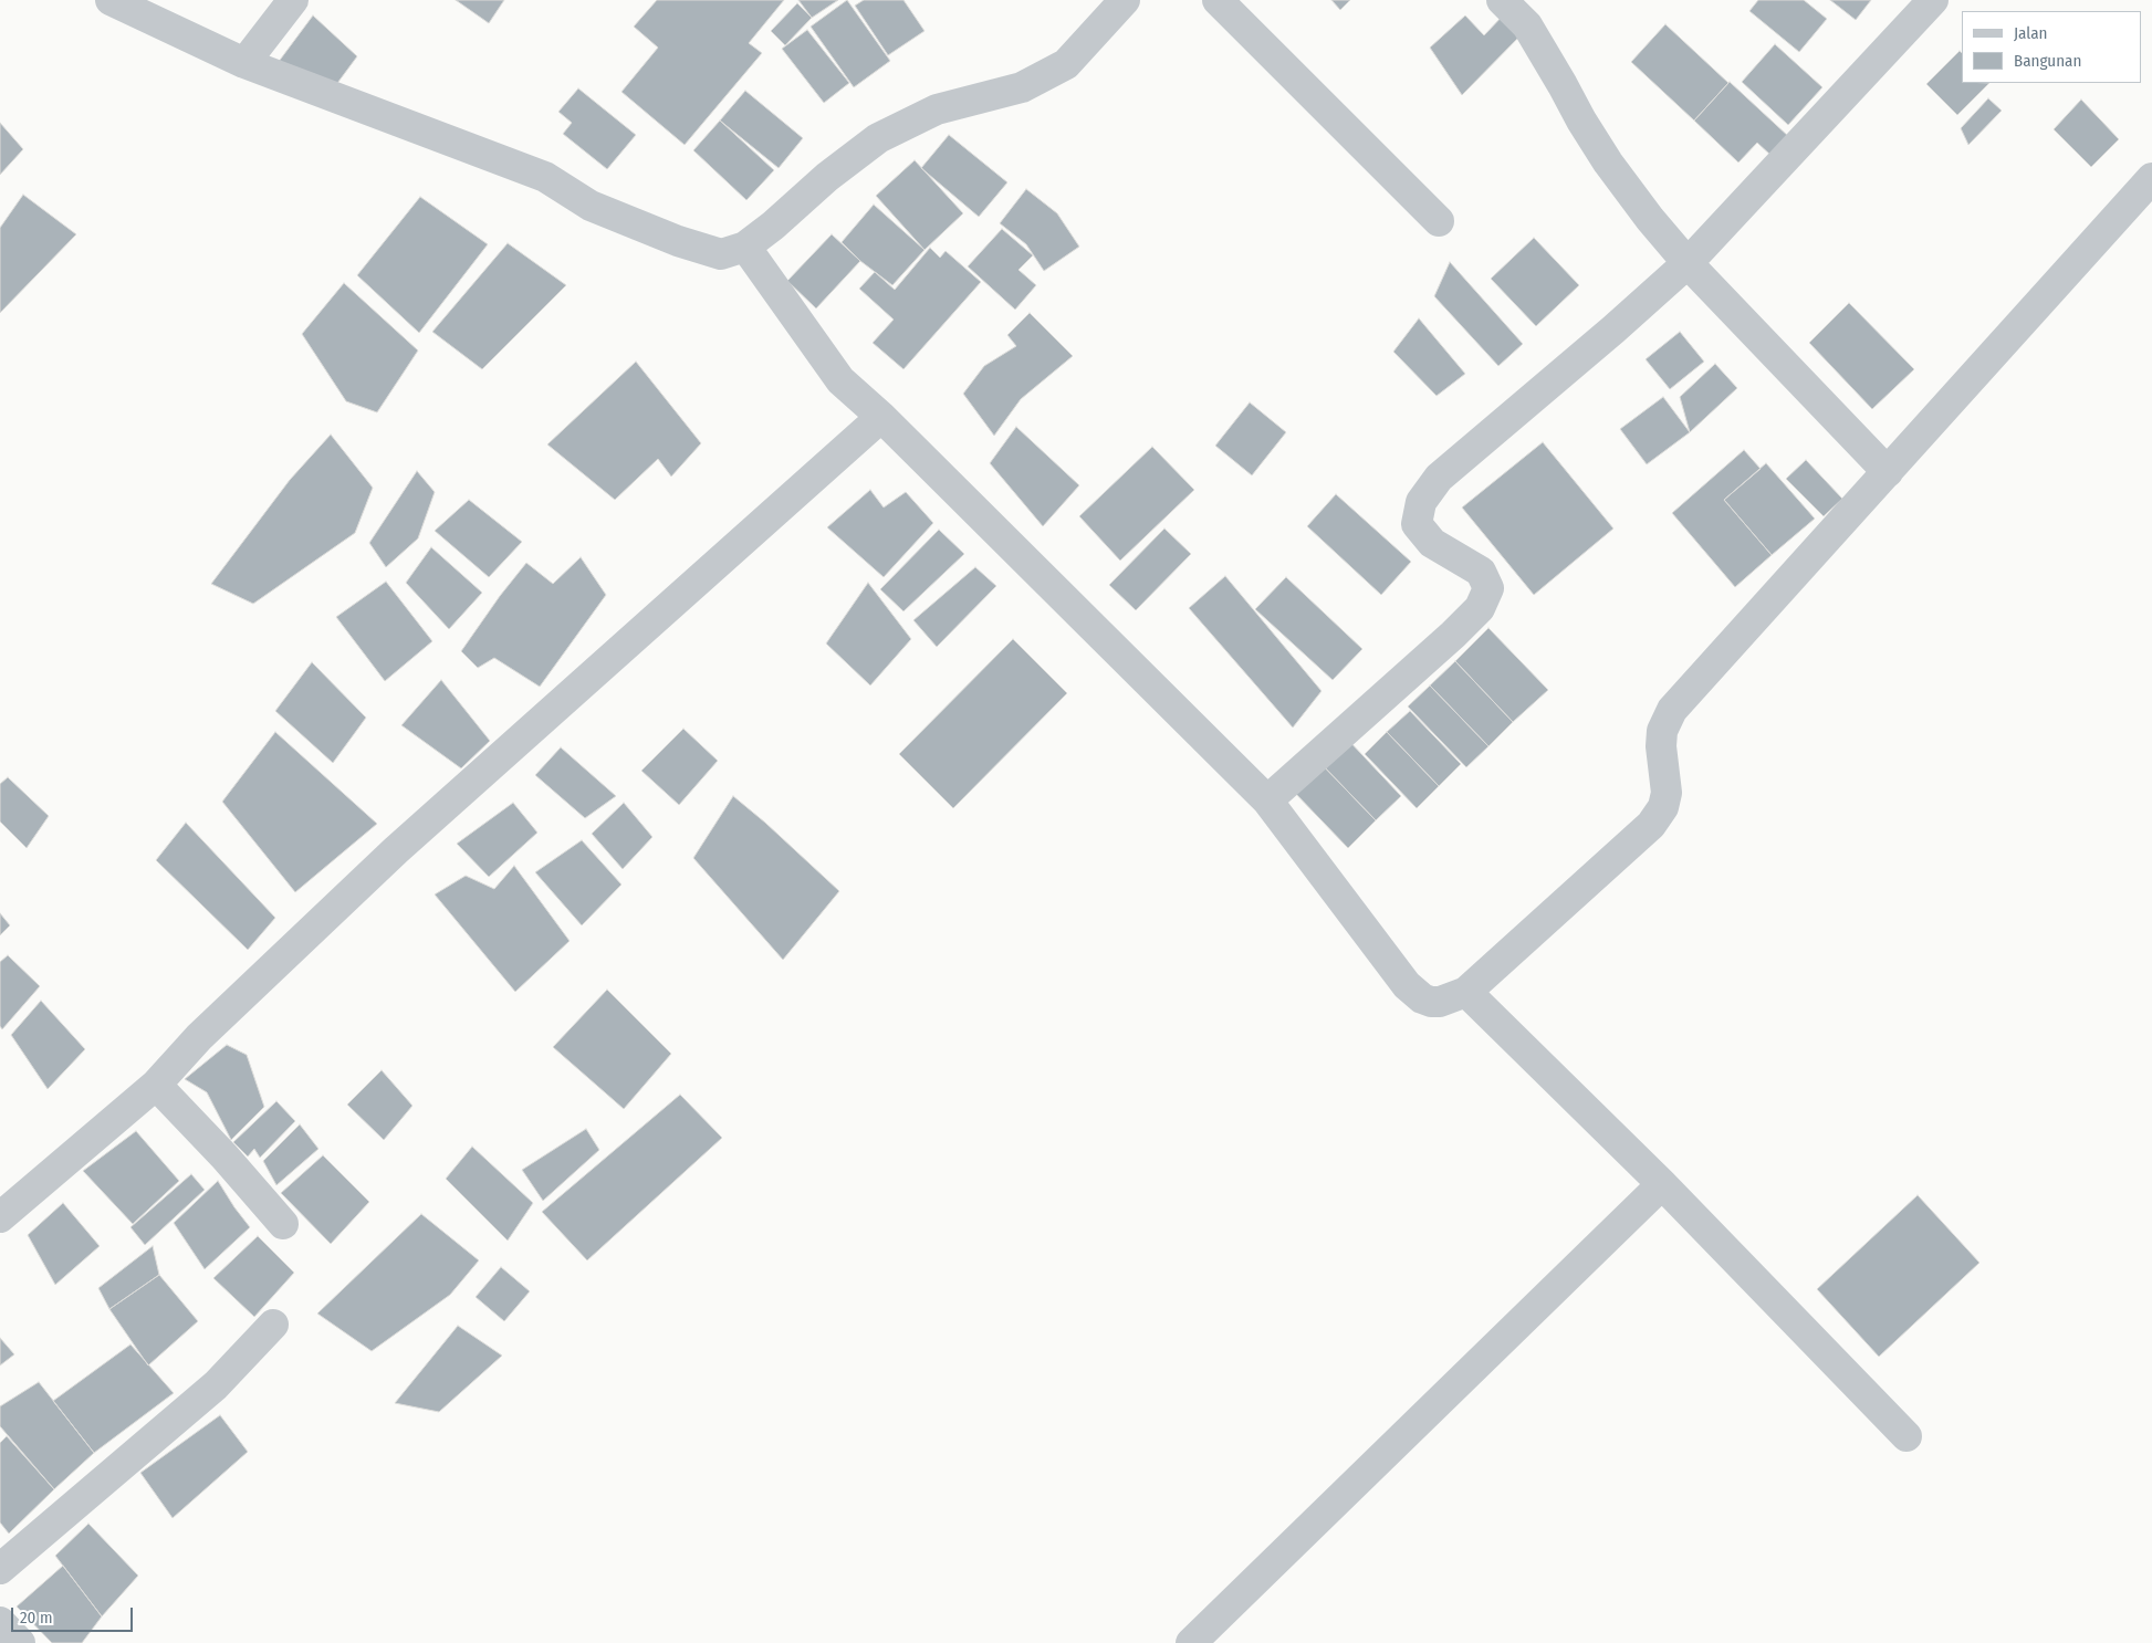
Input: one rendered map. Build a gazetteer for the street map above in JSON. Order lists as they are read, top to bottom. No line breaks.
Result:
{"legend":["Jalan","Bangunan"],"scale_bar":"20 m"}
